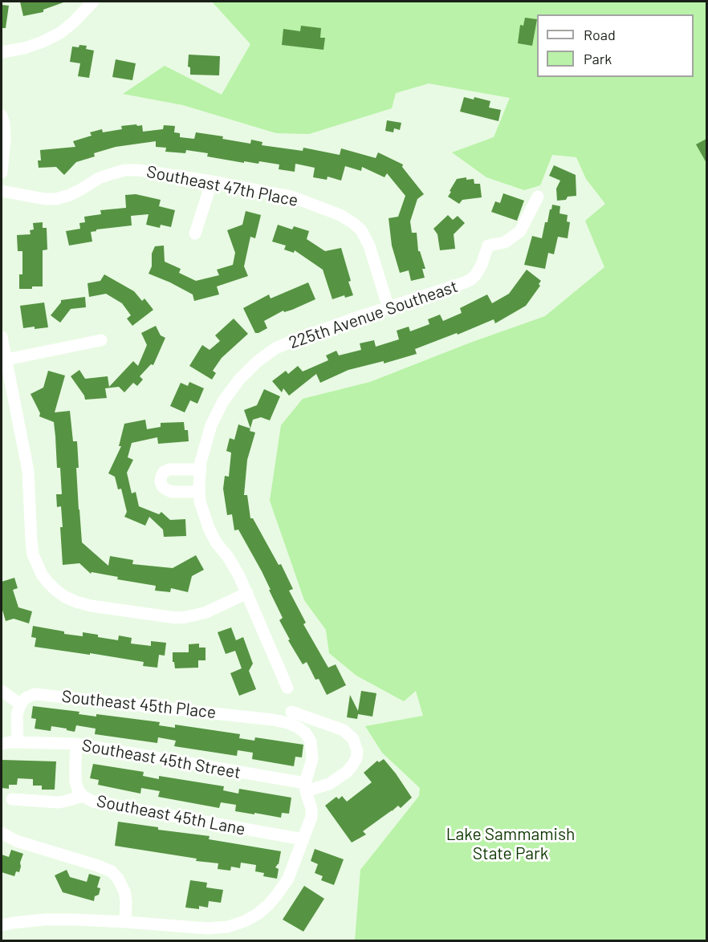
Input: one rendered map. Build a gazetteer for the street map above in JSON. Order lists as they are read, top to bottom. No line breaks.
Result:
{"streets":{"street":["Southeast 47th Place","225th Avenue Southeast","Southeast 45th Place","Southeast 45th Street","Southeast 45th Lane"]},"crossings":[["Southeast 47th Place","225th Avenue Southeast"],["Southeast 45th Place","Southeast 45th Street"]],"parks":["Lake Sammamish State Park"],"legend":["Road","Park"]}
